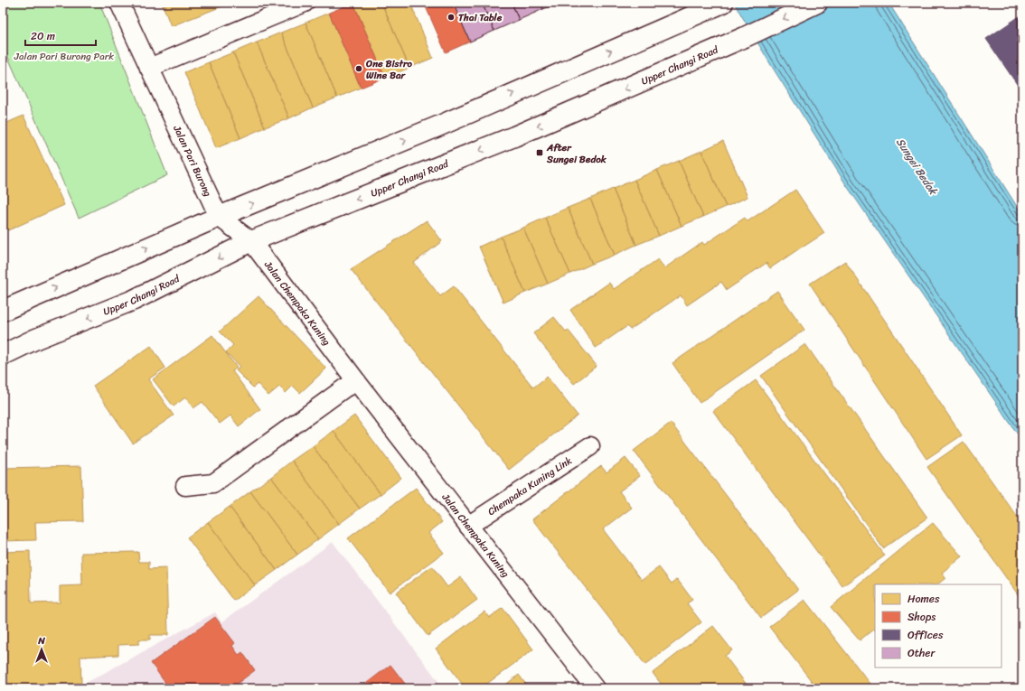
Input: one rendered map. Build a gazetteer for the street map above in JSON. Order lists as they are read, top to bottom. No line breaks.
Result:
{"streets":{"street":["Upper Changi Road","Jalan Pari Burong","Jalan Chempaka Kuning","Chempaka Kuning Link"]},"crossings":[["Upper Changi Road","Jalan Pari Burong"],["Upper Changi Road","Jalan Chempaka Kuning"],["Jalan Pari Burong","Jalan Chempaka Kuning"],["Jalan Chempaka Kuning","Chempaka Kuning Link"]],"water":["Sungei Bedok"],"parks":["Jalan Pari Burong Park"],"places":{"other":["Thai Table","One Bistro Wine Bar"],"transit":["After Sungei Bedok"]},"legend":["Homes","Shops","Offices","Other"],"scale_bar":"20 m","north":"top"}
